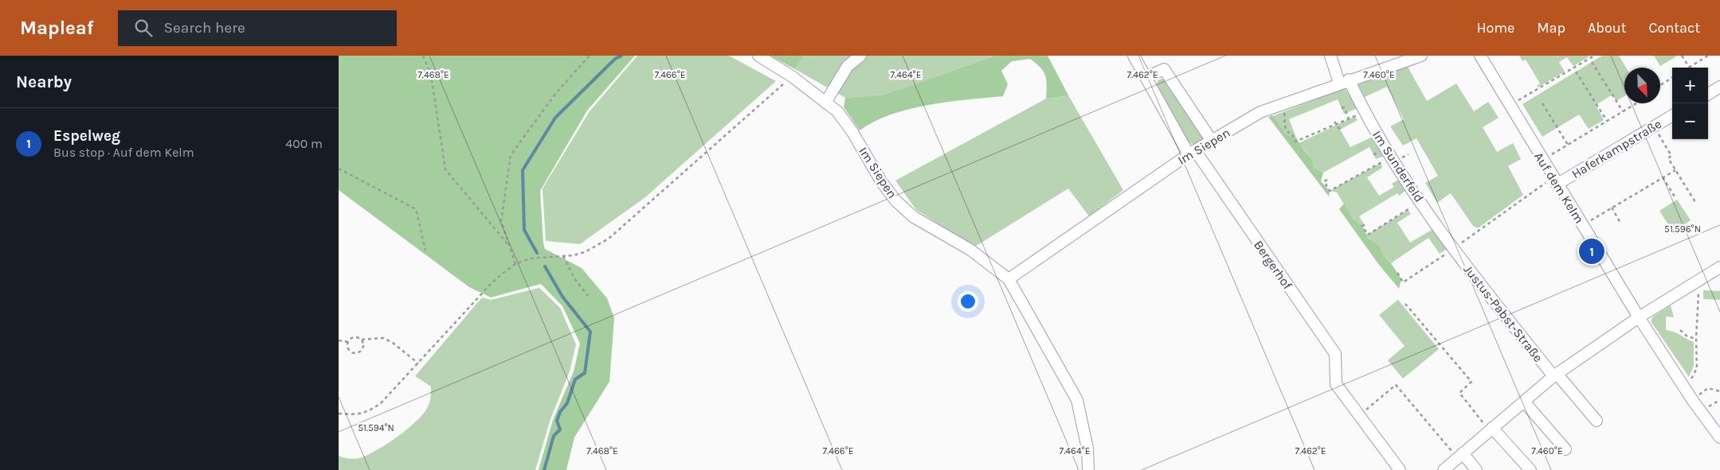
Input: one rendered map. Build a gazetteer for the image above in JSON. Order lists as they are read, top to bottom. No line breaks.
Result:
{"streets":{"street":["Im Siepen","Haferkampstraße","Im Sunderfeld","Auf dem Kelm","Bergerhof","Justus-Pabst-Straße"]},"crossings":[["Im Siepen","Im Sunderfeld"],["Im Siepen","Bergerhof"],["Haferkampstraße","Auf dem Kelm"],["Im Sunderfeld","Justus-Pabst-Straße"]],"north":"bottom right","page":{"header":"Mapleaf","search":"Search here","nav":["Home","Map","About","Contact"],"heading":"Nearby","map_buttons":["+","−"],"list":[{"mark":"1","name":"Espelweg","note":"Bus stop · Auf dem Kelm","value":"400 m"}],"pins":"1"},"coordinates":["7.468°E","7.466°E","7.464°E","7.462°E","7.460°E","51.596°N","51.594°N"]}
